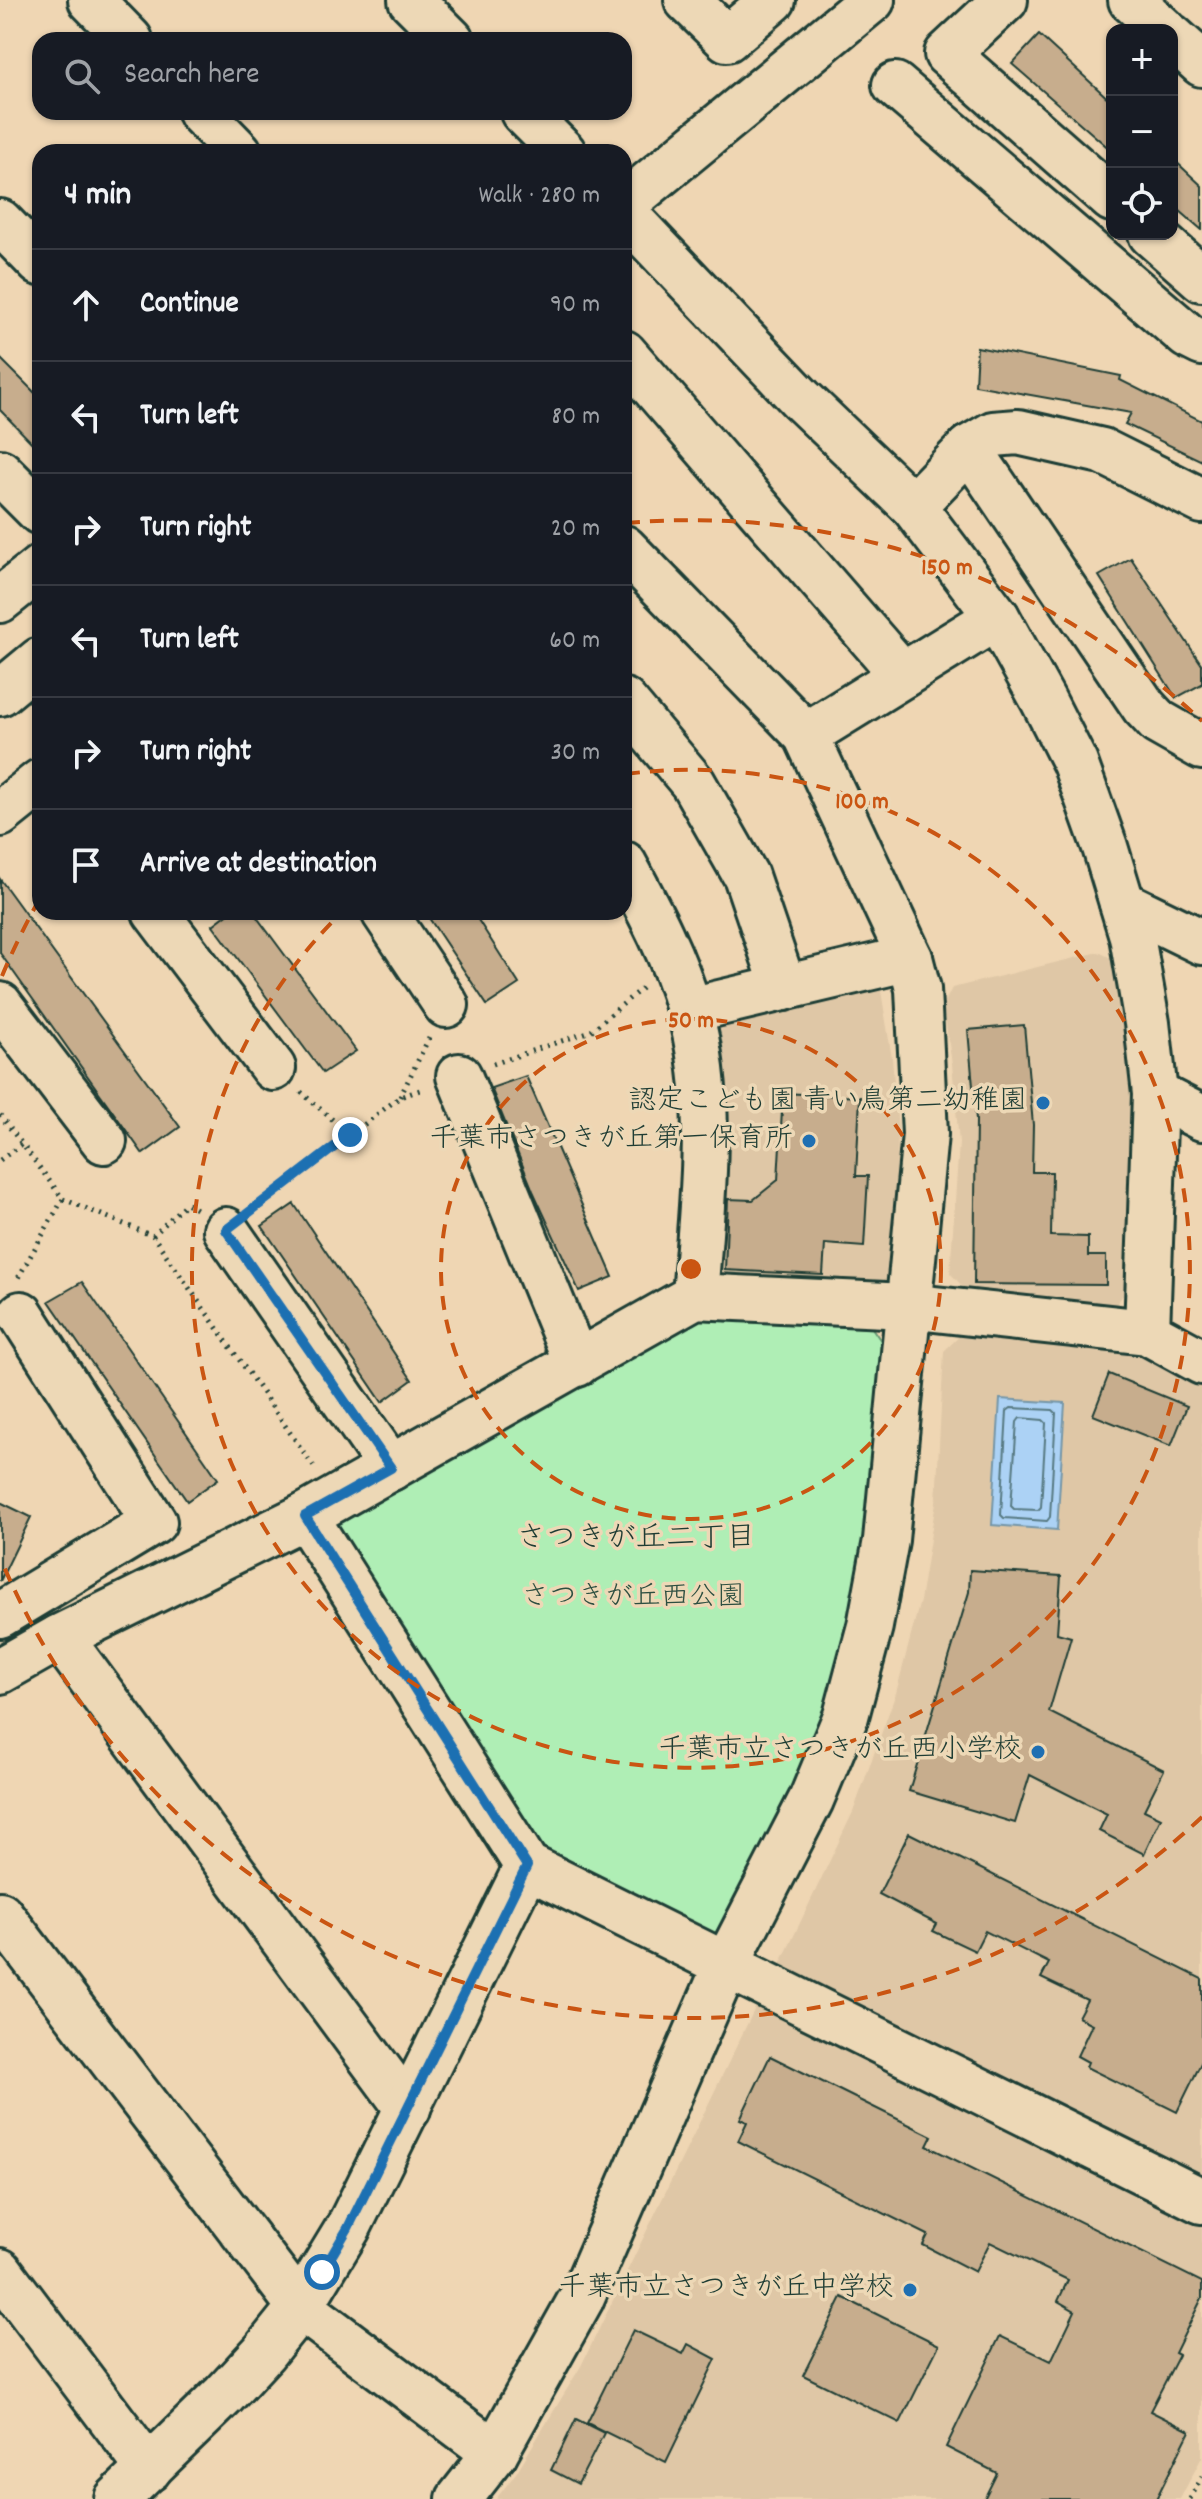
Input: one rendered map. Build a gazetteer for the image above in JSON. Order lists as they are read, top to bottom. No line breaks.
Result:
{"districts":["さつきが丘二丁目"],"parks":["さつきが丘西公園"],"places":["認定こども園 青い鳥第二幼稚園","千葉市さつきが丘第一保育所","千葉市立さつきが丘西小学校","千葉市立さつきが丘中学校"],"page":{"map_buttons":["+","−"],"search":"Search here","heading":["4 min","Walk · 280 m"],"list":[["Continue","90 m"],["Turn left","80 m"],["Turn right","20 m"],["Turn left","60 m"],["Turn right","30 m"],"Arrive at destination"]},"rings":["150 m","100 m","50 m"]}
